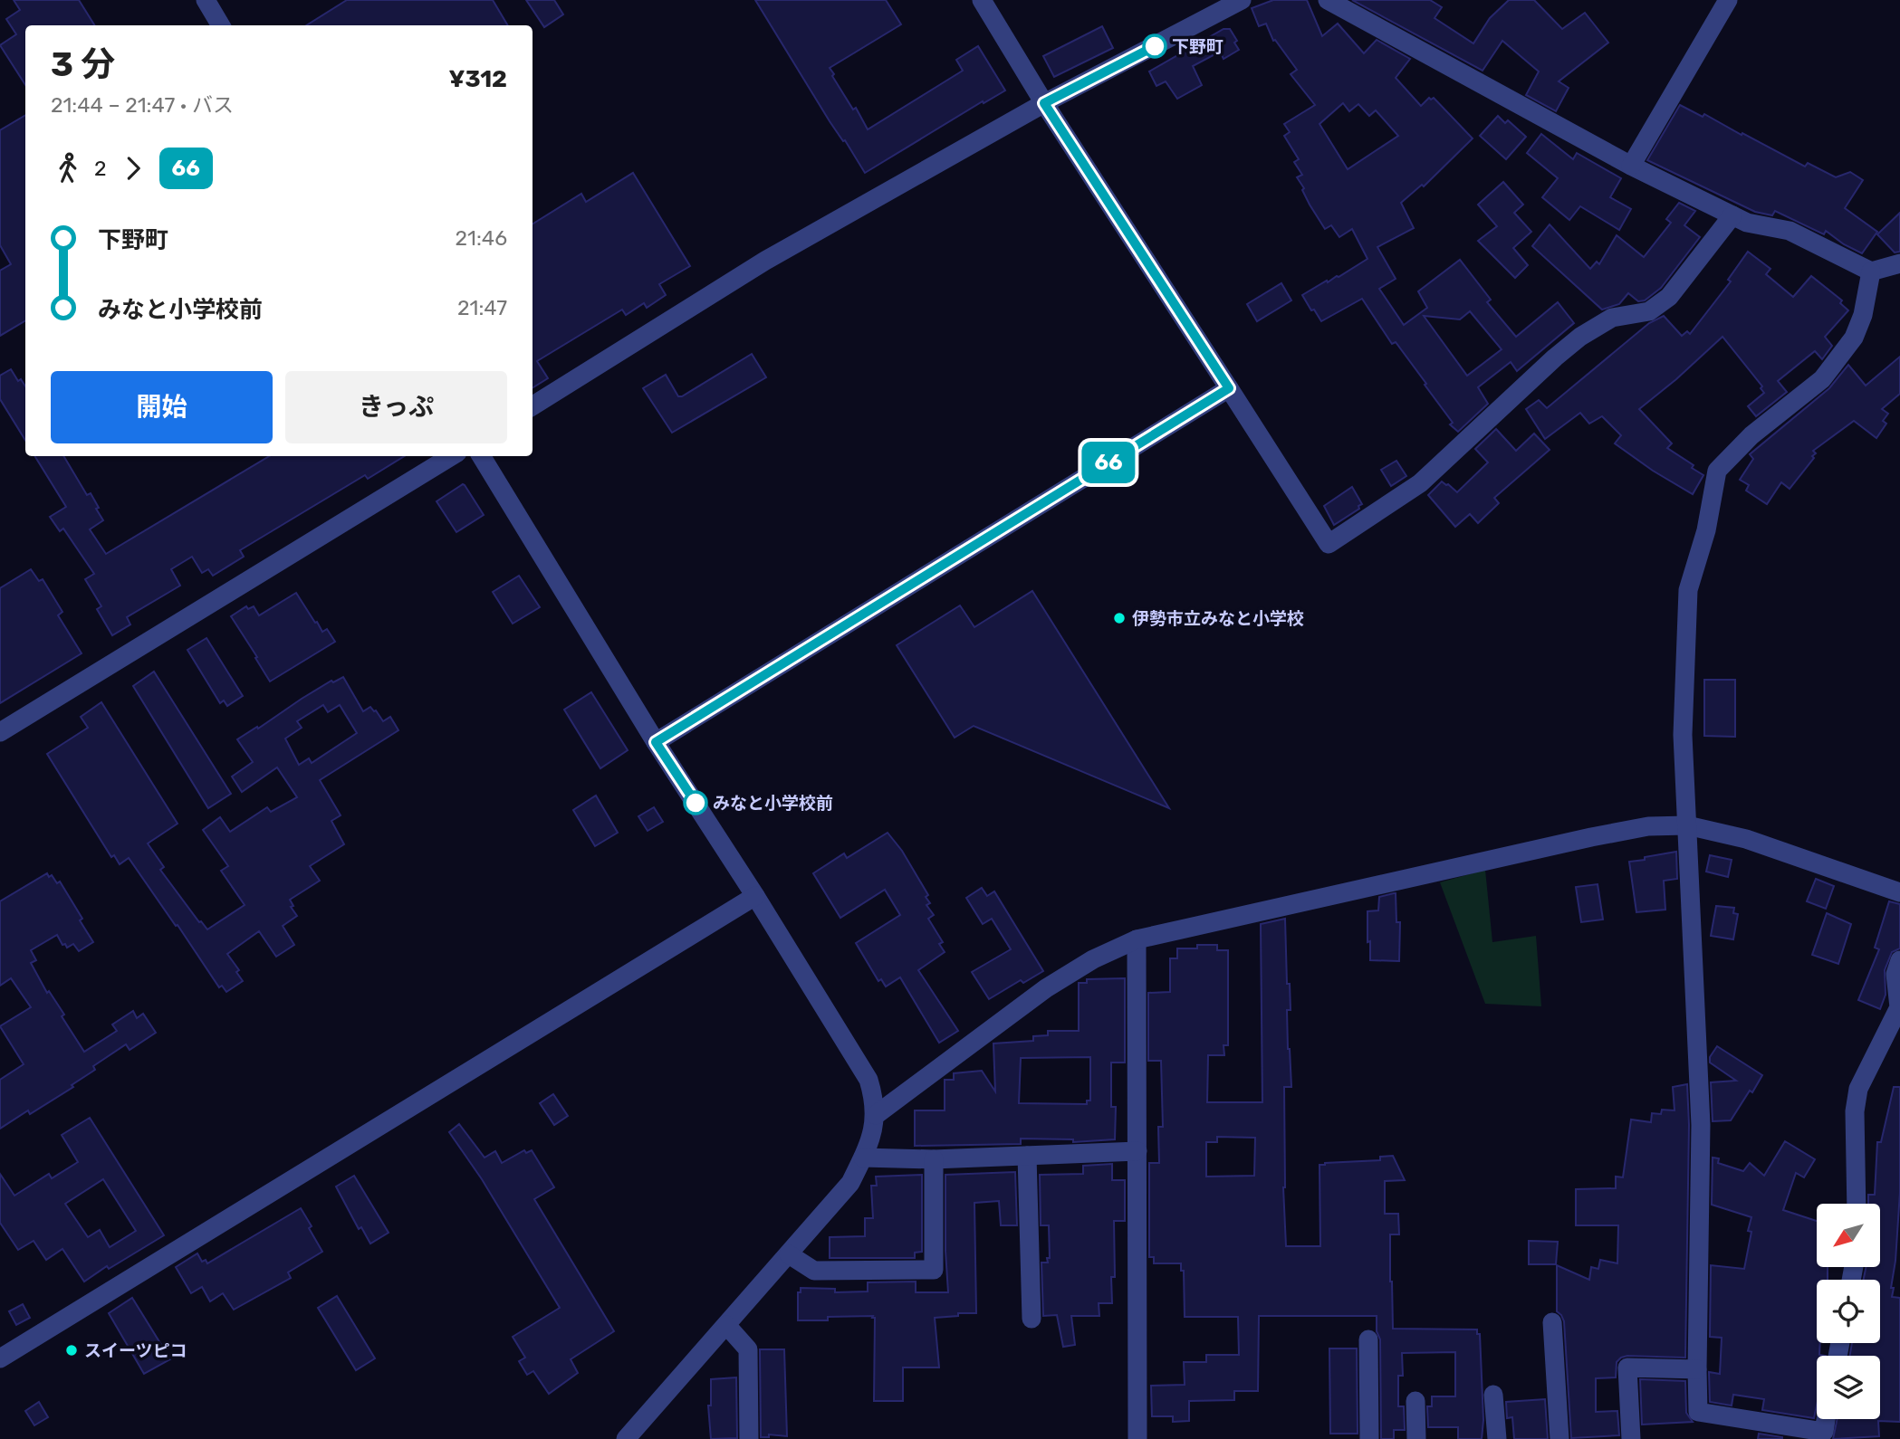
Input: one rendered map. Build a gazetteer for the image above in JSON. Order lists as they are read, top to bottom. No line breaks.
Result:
{"places":["下野町","伊勢市立みなと小学校","みなと小学校前","スイーツピコ"],"lines":["bus line 66"],"north":"bottom left","page":{"on_map":"66","heading":["3 分","21:44 – 21:47 · バス","¥312"],"legs":["2","66"],"list":[{"name":"下野町","value":"21:46"},{"name":"みなと小学校前","value":"21:47"}],"buttons":["開始","きっぷ"]}}
